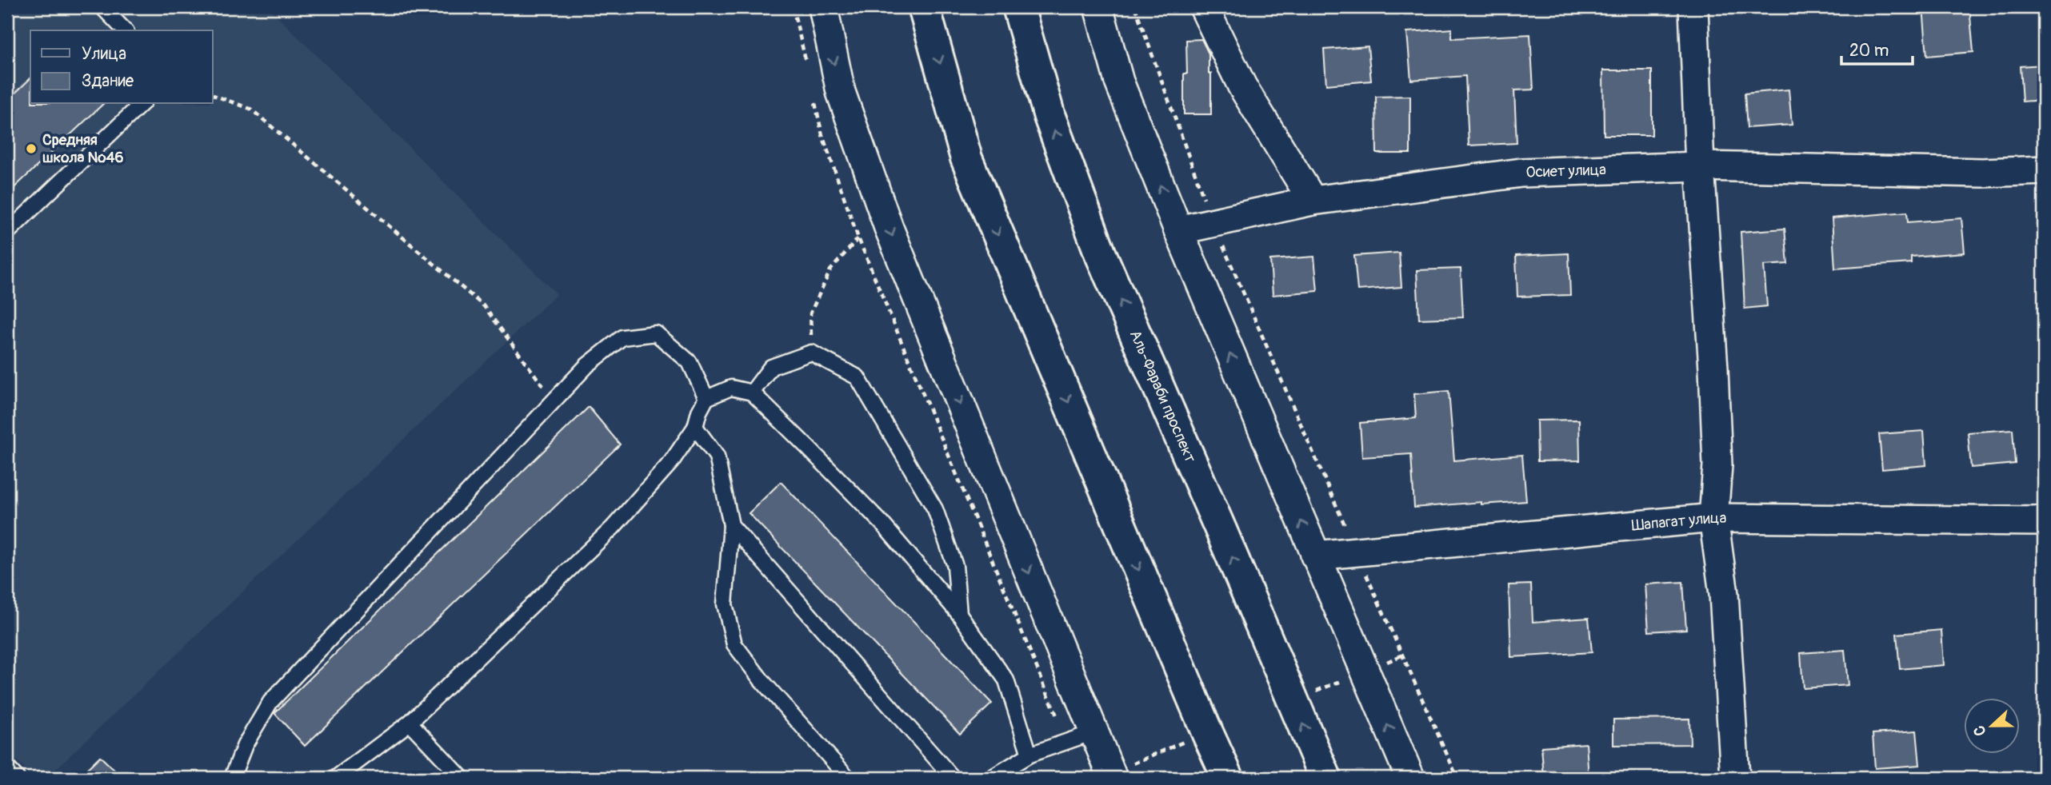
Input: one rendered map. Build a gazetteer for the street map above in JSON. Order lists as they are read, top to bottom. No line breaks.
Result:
{"streets":{"street":["Осиет улица","Аль-Фараби проспект","Шапагат улица"]},"places":["Средняя школа №46"],"legend":["Улица","Здание"],"scale_bar":"20 m","north":"left"}
